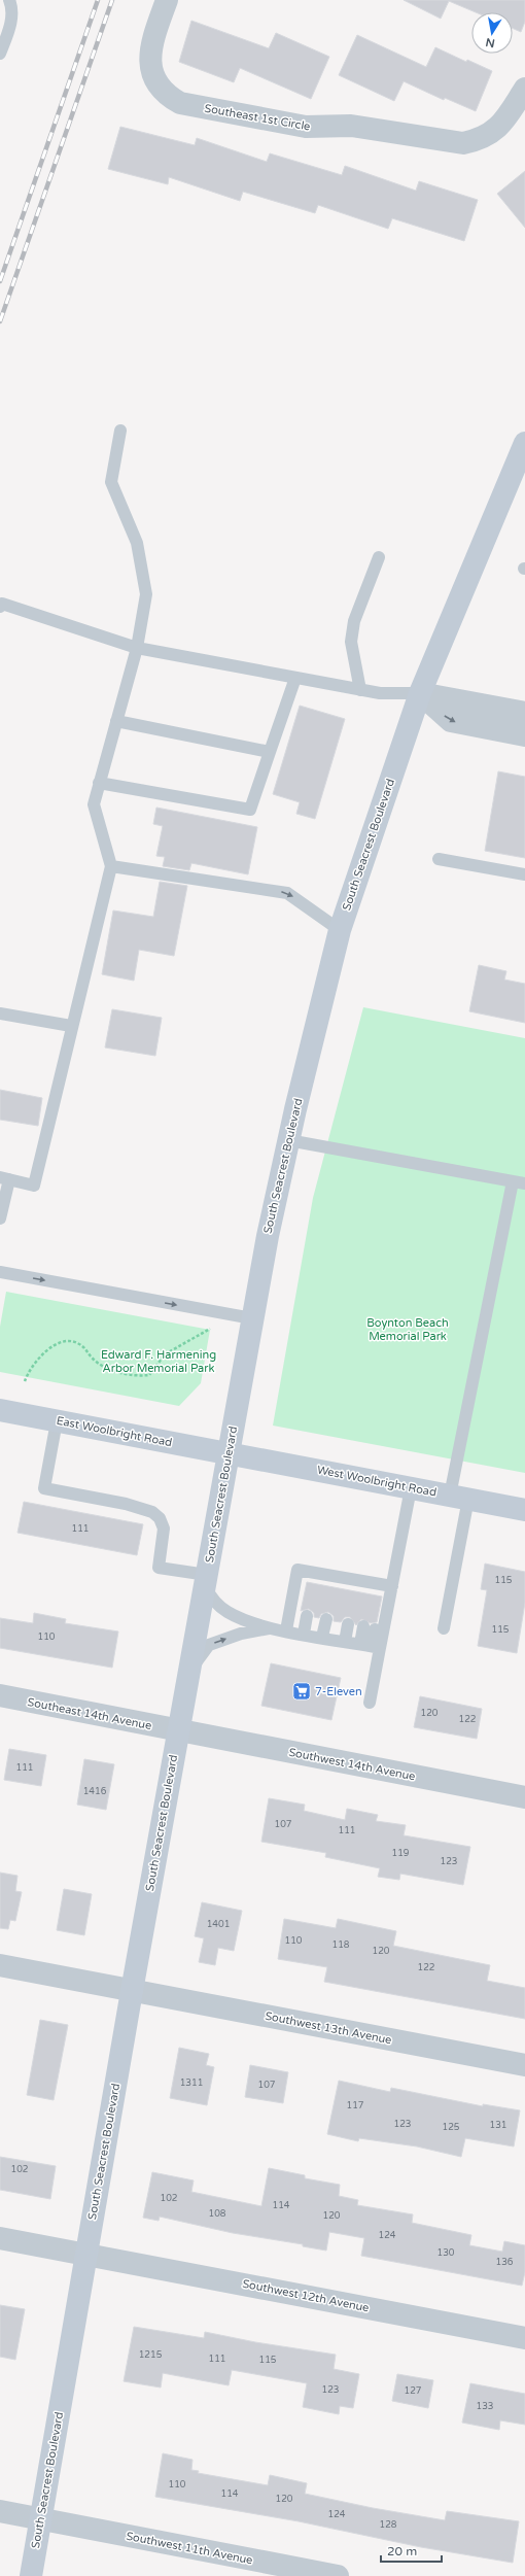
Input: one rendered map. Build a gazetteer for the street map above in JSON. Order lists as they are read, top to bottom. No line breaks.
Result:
{"streets":{"street":["Southeast 1st Circle","South Seacrest Boulevard","East Woolbright Road","West Woolbright Road","Southeast 14th Avenue","Southwest 14th Avenue","Southwest 13th Avenue","Southwest 12th Avenue","Southwest 11th Avenue"]},"crossings":[["South Seacrest Boulevard","East Woolbright Road"],["South Seacrest Boulevard","West Woolbright Road"],["South Seacrest Boulevard","Southeast 14th Avenue"],["South Seacrest Boulevard","Southwest 14th Avenue"],["South Seacrest Boulevard","Southwest 13th Avenue"],["South Seacrest Boulevard","Southwest 12th Avenue"],["South Seacrest Boulevard","Southwest 11th Avenue"],["East Woolbright Road","West Woolbright Road"],["Southeast 14th Avenue","Southwest 14th Avenue"]],"parks":["Boynton Beach Memorial Park","Edward F. Harmening Arbor Memorial Park"],"places":{"supermarket":["7-Eleven"]},"house_numbers":["111","115","115","110","120","122","111","1416","107","111","119","123","1401","110","118","120","122","1311","107","117","123","131","125","102","102","114","108","120","124","130","136","1215","111","115","123","127","133","110","114","120","124","128"],"scale_bar":"20 m","north":"bottom"}
